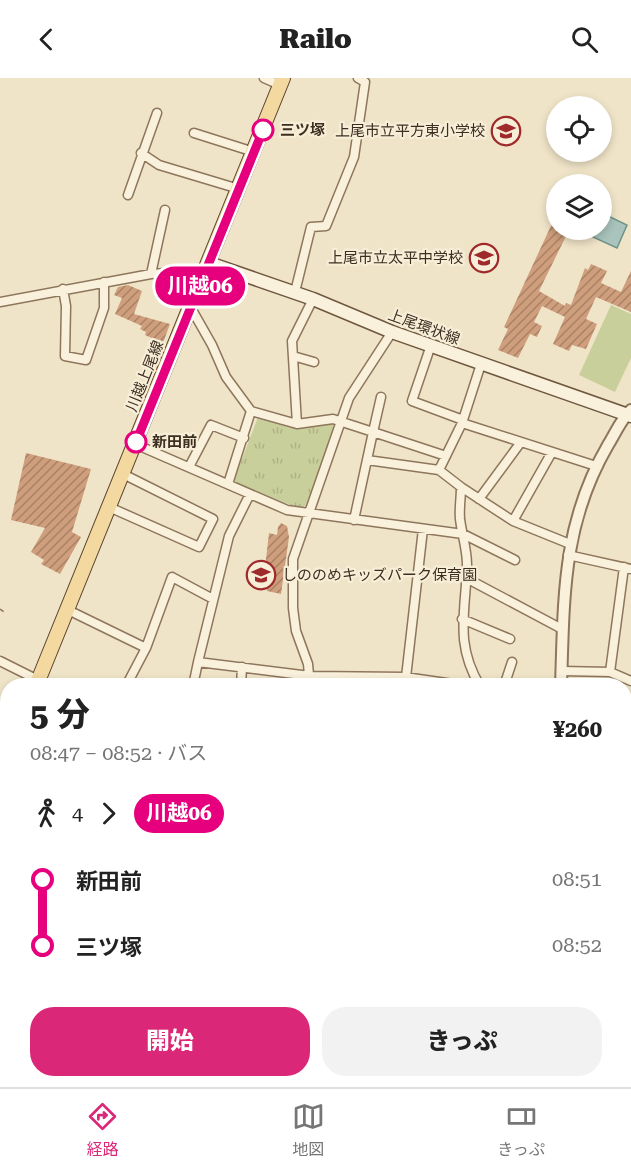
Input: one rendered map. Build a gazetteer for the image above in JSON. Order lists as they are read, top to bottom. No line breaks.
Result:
{"streets":{"main road":["上尾環状線","川越上尾線"]},"crossings":[["上尾環状線","川越上尾線"]],"places":{"other":["三ツ塚","新田前"],"school or university":["上尾市立平方東小学校","上尾市立太平中学校","しののめキッズパーク保育園"]},"lines":["bus line 川越06"],"page":{"header":"Railo","on_map":"川越06","heading":["5 分","08:47 – 08:52 · バス","¥260"],"legs":["4","川越06"],"list":[{"name":"新田前","value":"08:51"},{"name":"三ツ塚","value":"08:52"}],"buttons":["開始","きっぷ"],"tabs":["経路","地図","きっぷ"]}}
